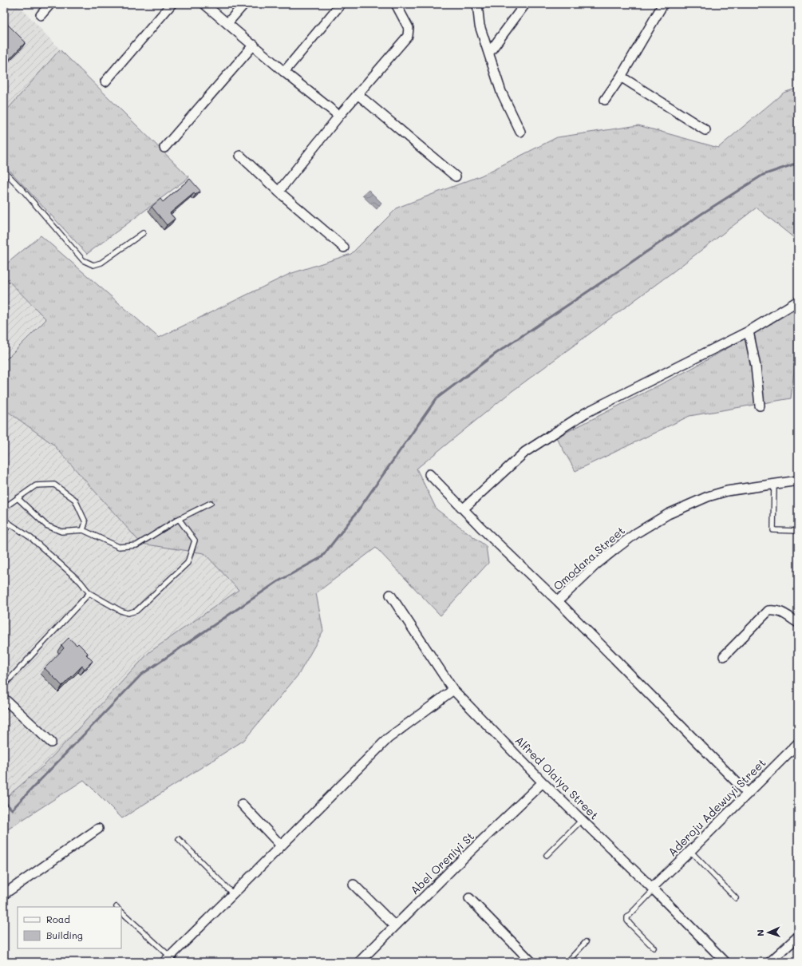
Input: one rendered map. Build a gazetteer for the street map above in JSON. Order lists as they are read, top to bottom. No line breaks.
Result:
{"streets":{"street":["Omodara Street","Alfred Olaiya Street","Aderoju Adewuyi Street","Abel Oreniyi St"]},"crossings":[["Alfred Olaiya Street","Aderoju Adewuyi Street"],["Alfred Olaiya Street","Abel Oreniyi St"]],"legend":["Road","Building"],"north":"left"}
